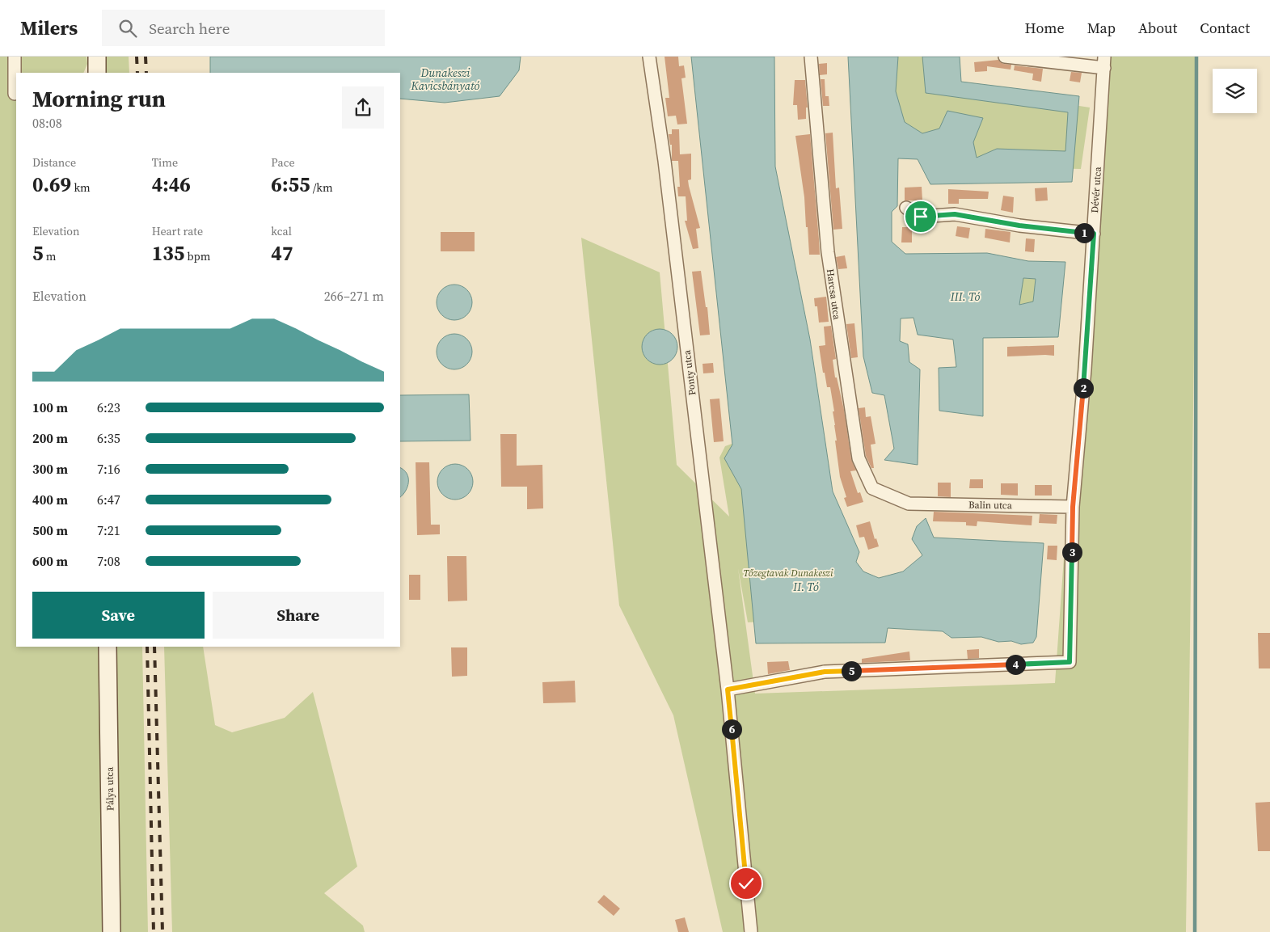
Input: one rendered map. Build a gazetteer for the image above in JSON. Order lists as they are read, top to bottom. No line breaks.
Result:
{"streets":{"street":["Dévér utca","Harcsa utca","Ponty utca","Balin utca","Pálya utca"]},"crossings":[["Dévér utca","Ponty utca"],["Dévér utca","Balin utca"],["Harcsa utca","Balin utca"]],"water":["Dunakeszi Kavicsbányató","III. Tó","II. Tó"],"parks":["Tőzegtavak Dunakeszi"],"page":{"header":"Milers","search":"Search here","nav":["Home","Map","About","Contact"],"heading":["Morning run","08:08"],"stats":[["Distance","0.69 km"],["Time","4:46"],["Pace","6:55 /km"],["Elevation","5 m"],["Heart rate","135 bpm"],["kcal","47"]],"pins":["1","2","3","4","5","6"],"chart":["Elevation","266–271 m"],"list":[{"name":"100 m","note":"6:23"},{"name":"200 m","note":"6:35"},{"name":"300 m","note":"7:16"},{"name":"400 m","note":"6:47"},{"name":"500 m","note":"7:21"},{"name":"600 m","note":"7:08"}],"buttons":["Save","Share"]}}
